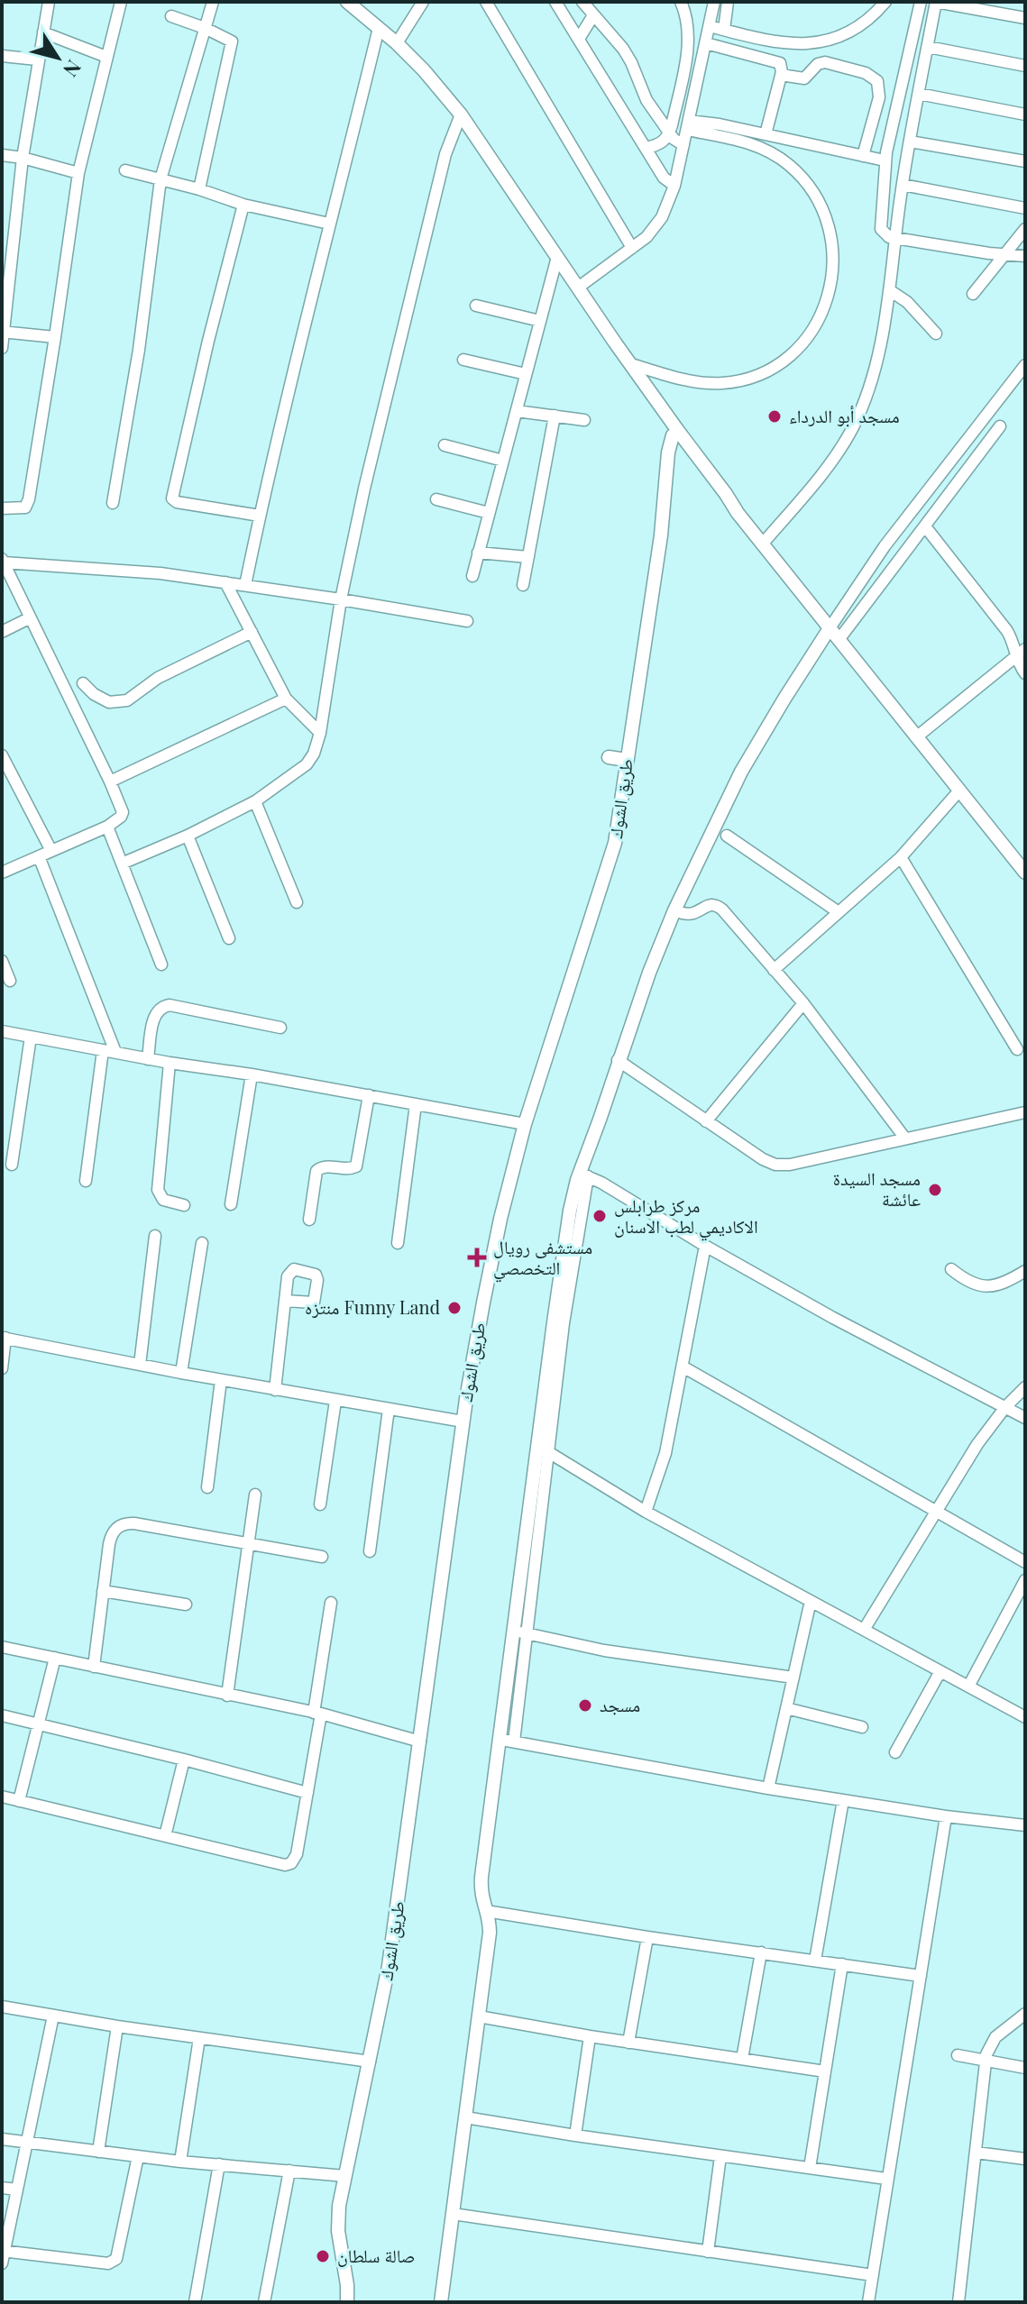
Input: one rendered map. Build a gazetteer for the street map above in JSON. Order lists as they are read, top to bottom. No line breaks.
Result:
{"streets":{"main road":["طريق الشوك"]},"places":{"other":["مسجد أبو الدرداء","مسجد السيدة عائشة","مركز طرابلس الاكاديمي لطب الاسنان","منتزه Funny Land","مسجد","صالة سلطان"],"health":["مستشفى رويال التخصصي"]},"north":"bottom right"}
